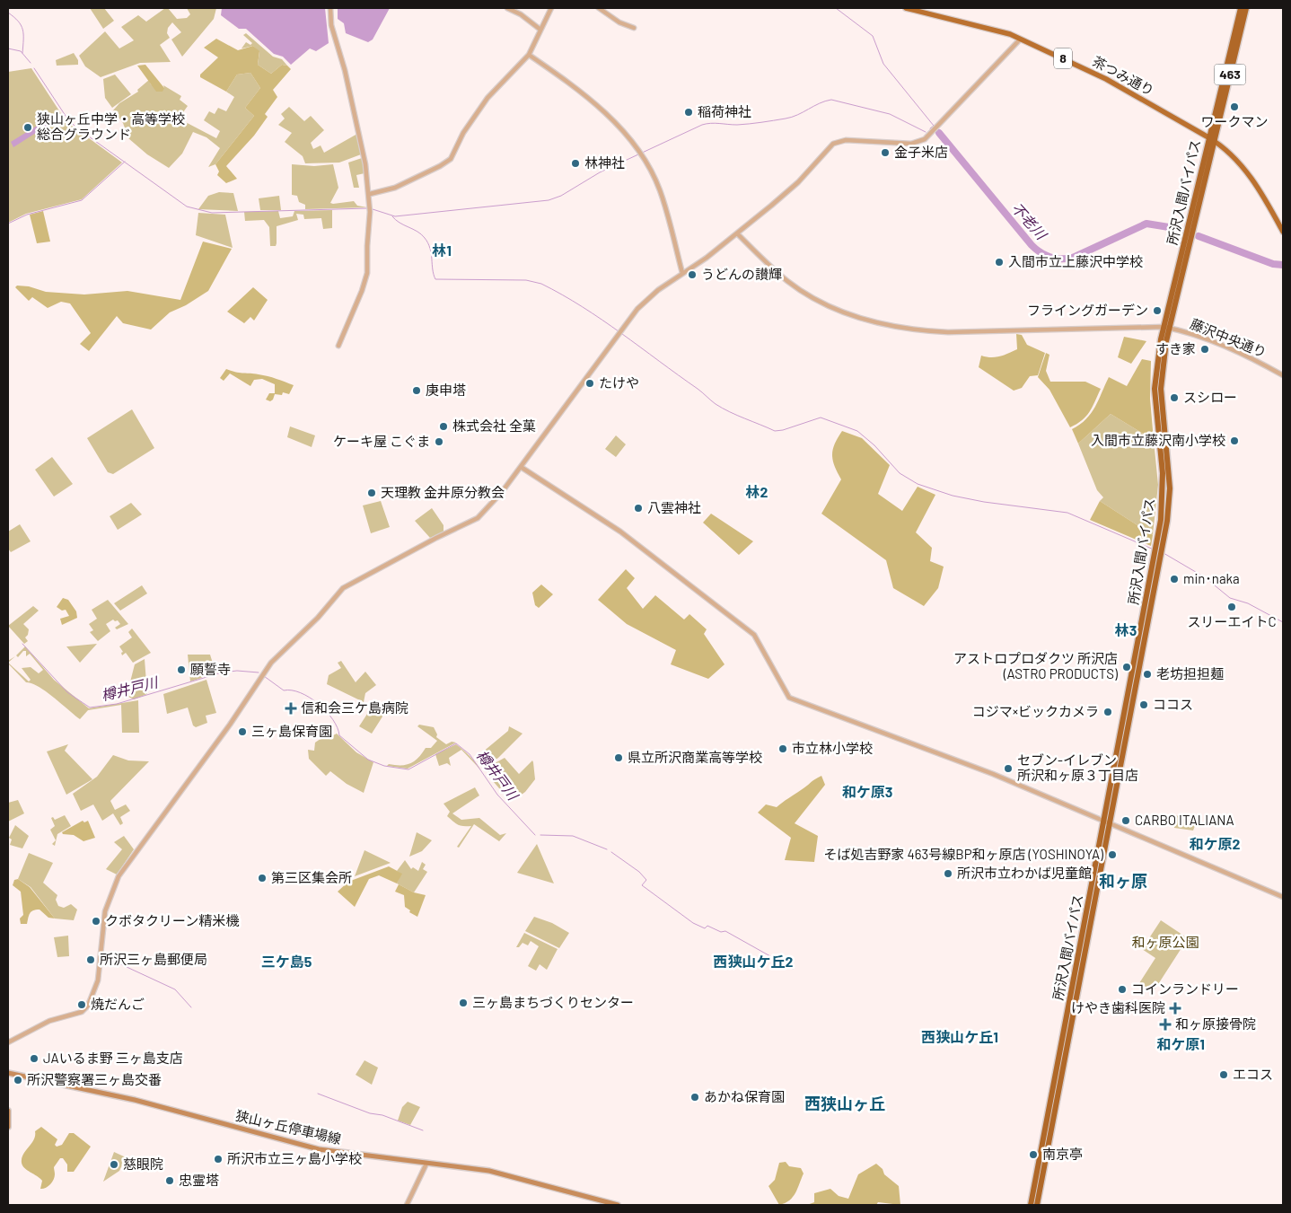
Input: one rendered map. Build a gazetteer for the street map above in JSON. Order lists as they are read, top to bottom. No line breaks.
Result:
{"streets":{"highway":["463","所沢入間バイパス"],"main road":["8","茶つみ通り","狭山ヶ丘停車場線"],"street":["藤沢中央通り"]},"crossings":[["茶つみ通り","所沢入間バイパス"],["所沢入間バイパス","藤沢中央通り"]],"districts":["林1","林2","林3","和ケ原3","和ケ原2","和ヶ原","三ケ島5","西狭山ケ丘2","西狭山ケ丘1","和ケ原1","西狭山ヶ丘"],"water":["不老川","樽井戸川"],"parks":["和ヶ原公園"],"places":{"other":["ワークマン","稲荷神社","狭山ヶ丘中学・高等学校 総合グラウンド","金子米店","林神社","入間市立上藤沢中学校","うどんの讃輝","フライングガーデン","すき家","たけや","庚申塔","スシロー","株式会社 全菓","入間市立藤沢南小学校","ケーキ屋 こぐま","天理教 金井原分教会","八雲神社","min･naka","スリーエイトC","アストロプロダクツ 所沢店 (ASTRO PRODUCTS)","願誓寺","老坊担担麺","ココス","コジマ×ビックカメラ","三ヶ島保育園","市立林小学校","県立所沢商業高等学校","セブン-イレブン 所沢和ヶ原３丁目店","CARBO ITALIANA","そば処吉野家 463号線BP和ヶ原店 (YOSHINOYA)","所沢市立わかば児童館","第三区集会所","クボタクリーン精米機","所沢三ヶ島郵便局","コインランドリー","三ヶ島まちづくりセンター","焼だんご","JAいるま野 三ヶ島支店","エコス","所沢警察署三ヶ島交番","あかね保育園","南京亭","所沢市立三ヶ島小学校","慈眼院","忠霊塔"],"health":["信和会三ケ島病院","けやき歯科医院","和ヶ原接骨院"]}}
